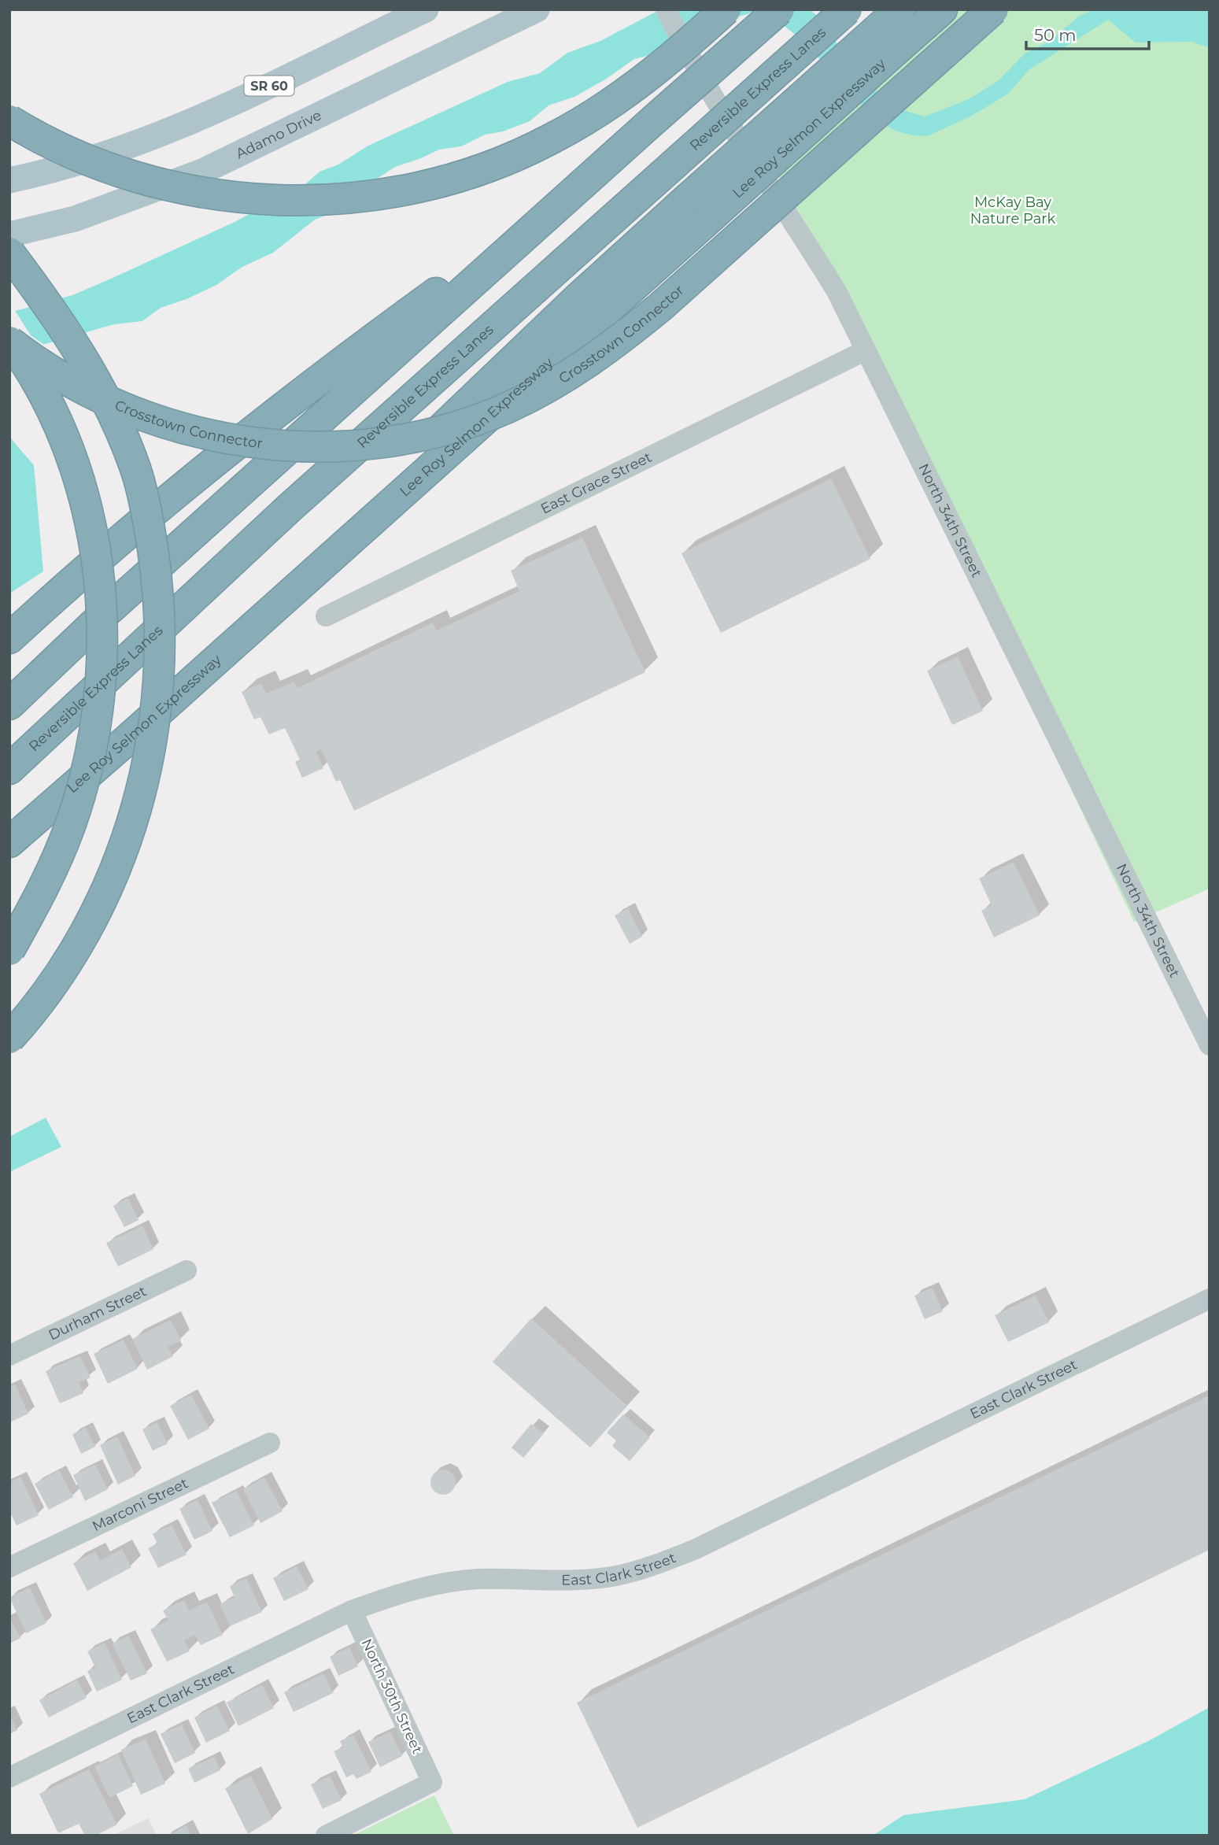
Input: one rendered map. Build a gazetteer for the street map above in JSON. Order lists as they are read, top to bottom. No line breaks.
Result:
{"streets":{"highway":["Reversible Express Lanes","Lee Roy Selmon Expressway","Crosstown Connector"],"main road":["SR 60","Adamo Drive"],"street":["East Grace Street","North 34th Street","Durham Street","East Clark Street","Marconi Street","North 30th Street"]},"crossings":[["East Grace Street","North 34th Street"],["East Clark Street","North 30th Street"]],"parks":["McKay Bay Nature Park"],"scale_bar":"50 m"}
